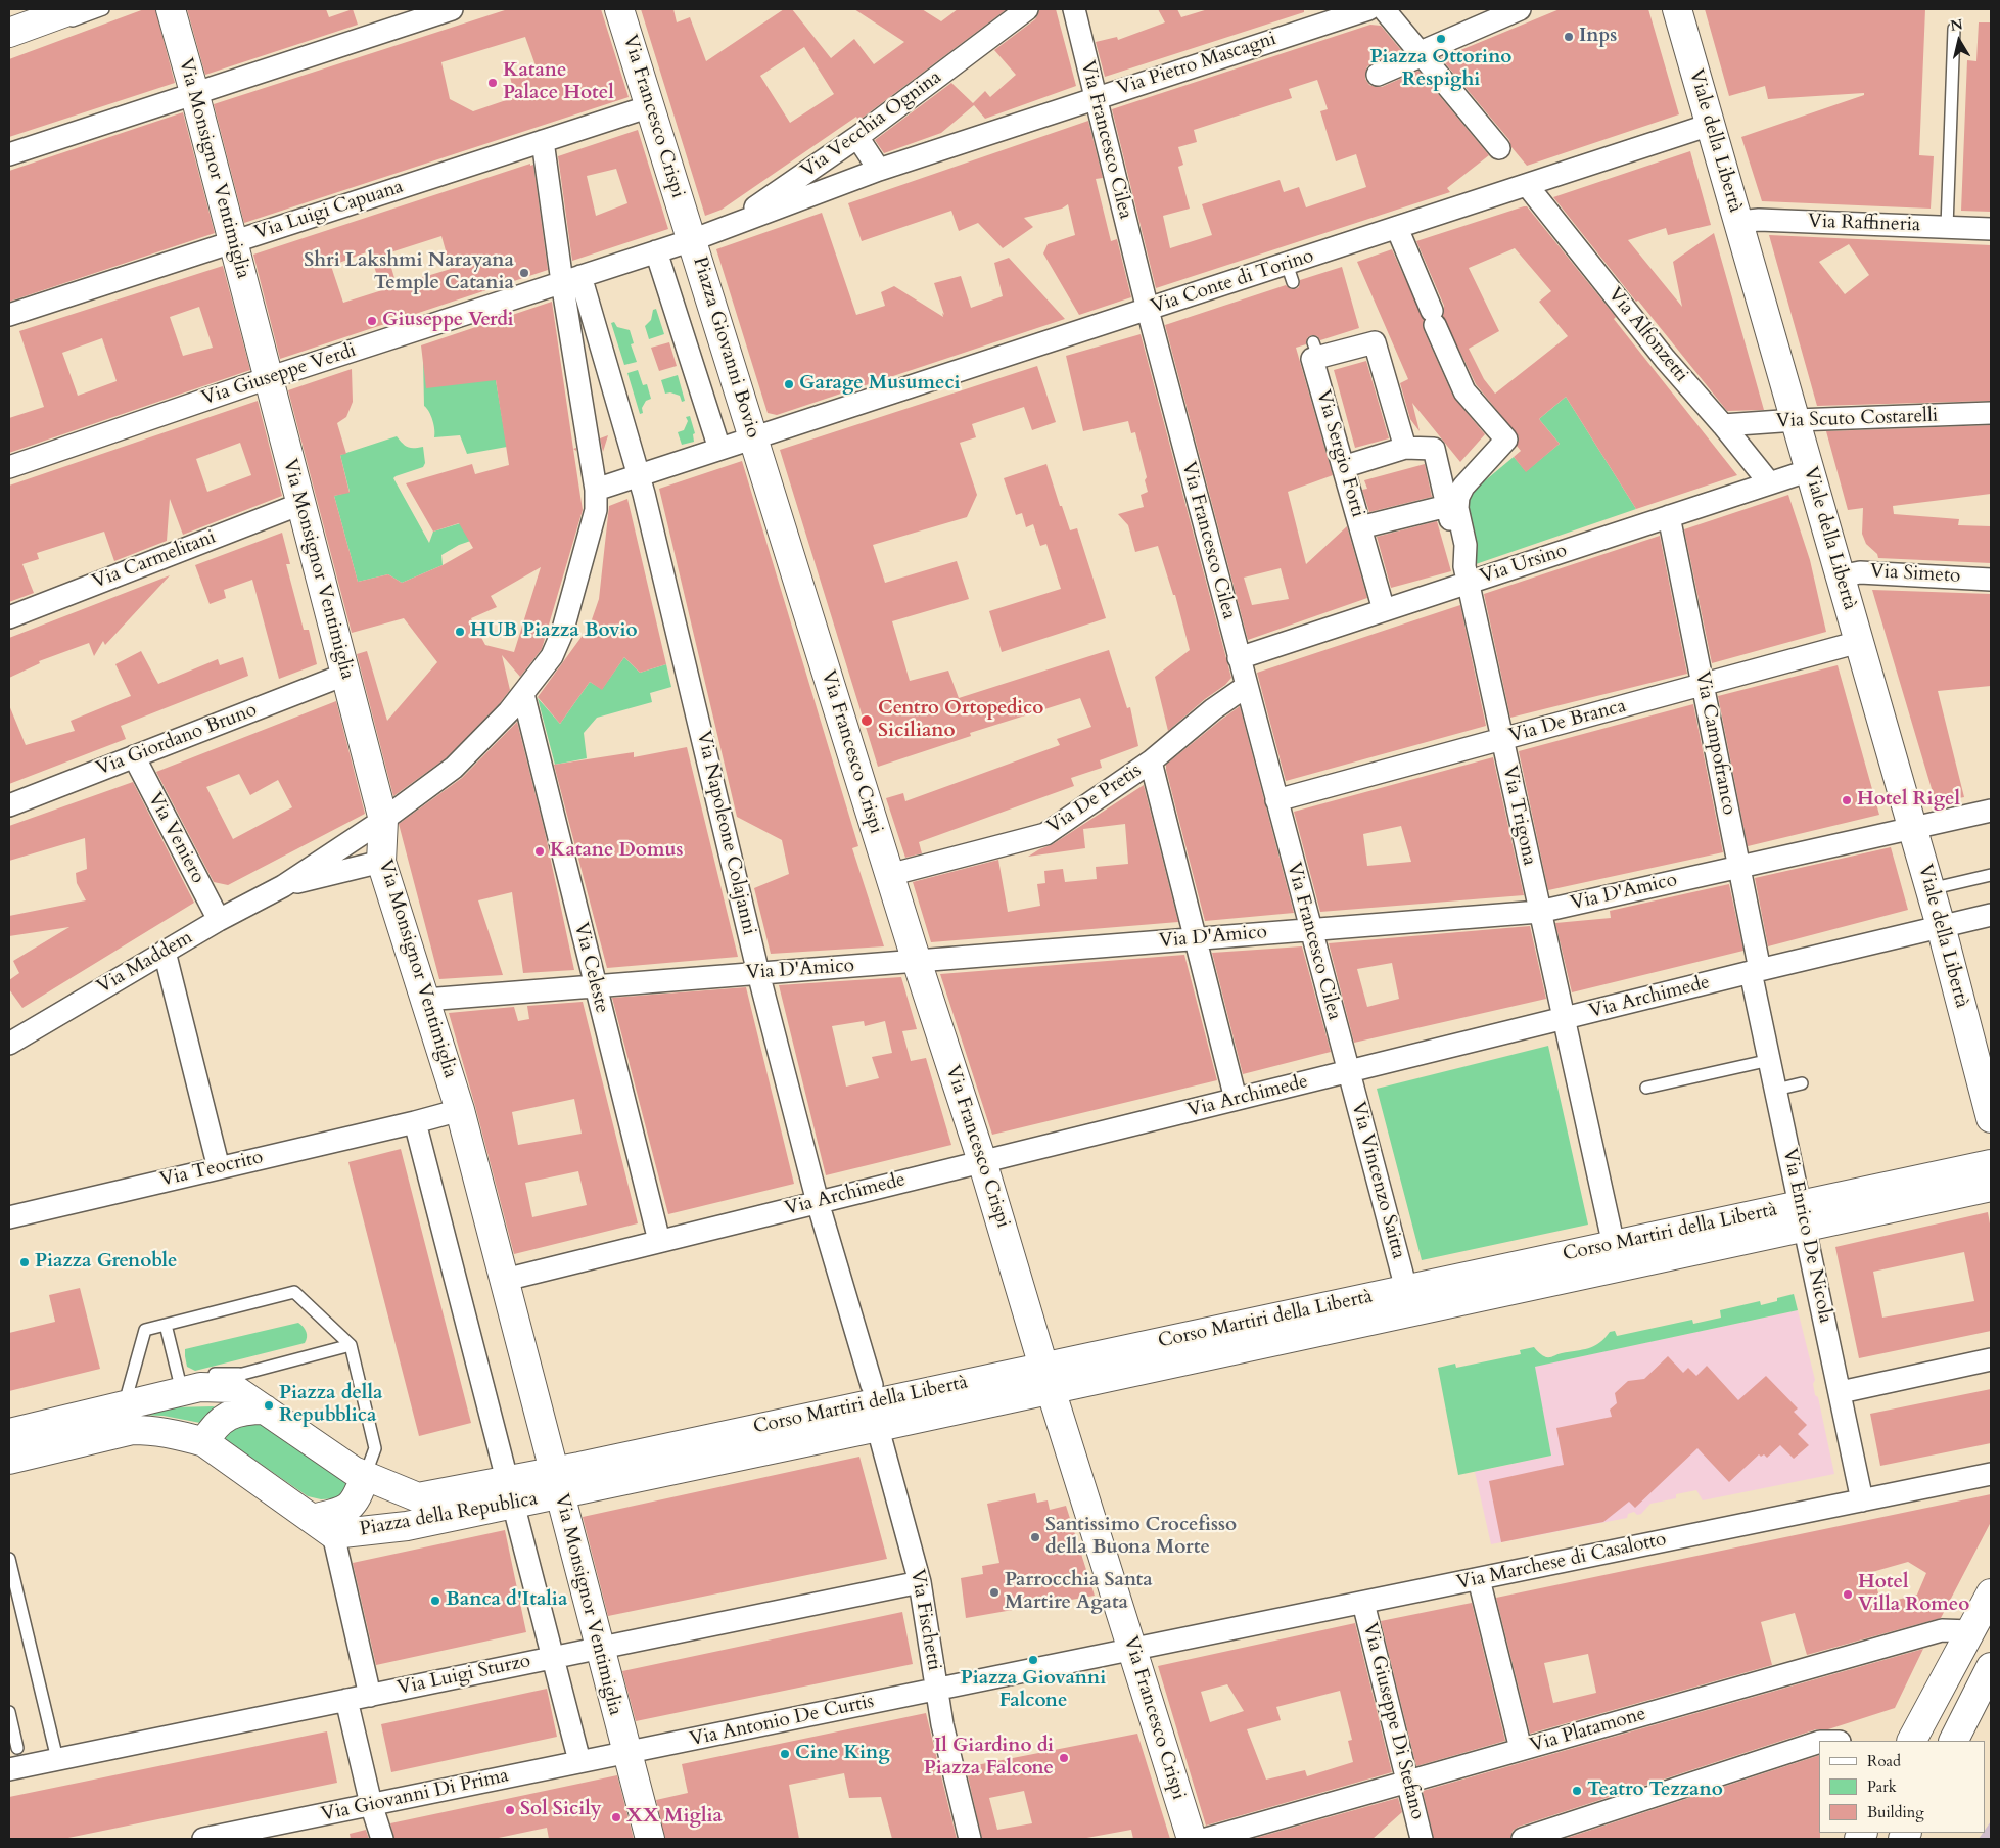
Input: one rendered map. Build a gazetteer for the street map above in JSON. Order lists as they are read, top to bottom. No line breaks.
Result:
{"streets":{"main road":["Via Francesco Crispi","Viale della Libertà","Via Monsignor Ventimiglia","Piazza Giovanni Bovio","Corso Martiri della Libertà","Piazza della Republica"],"street":["Via Pietro Mascagni","Via Vecchia Ognina","Via Francesco Cilea","Via Luigi Capuana","Via Raffineria","Via Conte di Torino","Via Alfonzetti","Via Giuseppe Verdi","Via Scuto Costarelli","Via Sergio Forti","Via Carmelitani","Via Ursino","Via Simeto","Via De Branca","Via Giordano Bruno","Via Campofranco","Via De Pretis","Via Trigona","Via Napoleone Colajanni","Via Veniero","Via D'Amico","Via Maddem","Via Celeste","Via Archimede","Via Teocrito","Via Vincenzo Saitta","Via Enrico De Nicola","Via Marchese di Casalotto","Via Fischetti","Via Luigi Sturzo","Via Antonio De Curtis","Via Giuseppe Di Stefano","Via Platamone","Via Giovanni Di Prima"]},"crossings":[["Via Pietro Mascagni","Via Francesco Crispi"],["Via Pietro Mascagni","Via Vecchia Ognina"],["Via Pietro Mascagni","Via Francesco Cilea"],["Via Pietro Mascagni","Piazza Giovanni Bovio"],["Via Francesco Crispi","Via Vecchia Ognina"],["Via Francesco Crispi","Via Luigi Capuana"],["Via Francesco Crispi","Via Conte di Torino"],["Via Francesco Crispi","Piazza Giovanni Bovio"],["Via Francesco Crispi","Via De Pretis"],["Via Francesco Crispi","Via D'Amico"],["Via Francesco Crispi","Via Archimede"],["Via Francesco Crispi","Corso Martiri della Libertà"],["Via Francesco Crispi","Via Marchese di Casalotto"],["Via Francesco Crispi","Via Antonio De Curtis"],["Via Vecchia Ognina","Piazza Giovanni Bovio"],["Via Francesco Cilea","Via Conte di Torino"],["Via Francesco Cilea","Via Ursino"],["Via Francesco Cilea","Via De Branca"],["Via Francesco Cilea","Via De Pretis"],["Via Francesco Cilea","Via D'Amico"],["Via Francesco Cilea","Via Archimede"],["Via Francesco Cilea","Via Vincenzo Saitta"],["Viale della Libertà","Via Raffineria"],["Viale della Libertà","Via Conte di Torino"],["Viale della Libertà","Via Scuto Costarelli"],["Viale della Libertà","Via Ursino"],["Viale della Libertà","Via Simeto"],["Viale della Libertà","Via De Branca"],["Viale della Libertà","Via D'Amico"],["Viale della Libertà","Via Archimede"],["Via Monsignor Ventimiglia","Via Luigi Capuana"],["Via Monsignor Ventimiglia","Via Giuseppe Verdi"],["Via Monsignor Ventimiglia","Via Carmelitani"],["Via Monsignor Ventimiglia","Via Giordano Bruno"],["Via Monsignor Ventimiglia","Via D'Amico"],["Via Monsignor Ventimiglia","Via Archimede"],["Via Monsignor Ventimiglia","Via Teocrito"],["Via Monsignor Ventimiglia","Corso Martiri della Libertà"],["Via Monsignor Ventimiglia","Piazza della Republica"],["Via Monsignor Ventimiglia","Via Luigi Sturzo"],["Via Monsignor Ventimiglia","Via Antonio De Curtis"],["Via Monsignor Ventimiglia","Via Giovanni Di Prima"],["Via Conte di Torino","Via Alfonzetti"],["Via Conte di Torino","Piazza Giovanni Bovio"],["Via Alfonzetti","Via Scuto Costarelli"],["Via Alfonzetti","Via Ursino"],["Piazza Giovanni Bovio","Via Giuseppe Verdi"],["Piazza Giovanni Bovio","Via Napoleone Colajanni"],["Via Sergio Forti","Via Ursino"],["Via Ursino","Via Campofranco"],["Via Ursino","Via Trigona"],["Via De Branca","Via Campofranco"],["Via De Branca","Via Trigona"],["Via Giordano Bruno","Via Veniero"],["Via Campofranco","Via D'Amico"],["Via Campofranco","Via Archimede"],["Via Campofranco","Via Enrico De Nicola"],["Via Trigona","Via D'Amico"],["Via Trigona","Via Archimede"],["Via Trigona","Corso Martiri della Libertà"],["Via Napoleone Colajanni","Via D'Amico"],["Via Napoleone Colajanni","Via Archimede"],["Via Napoleone Colajanni","Via Fischetti"],["Via Veniero","Via Maddem"],["Via D'Amico","Via Celeste"],["Via Celeste","Via Archimede"],["Via Archimede","Via Vincenzo Saitta"],["Via Archimede","Via Enrico De Nicola"],["Via Archimede","Via Fischetti"],["Via Vincenzo Saitta","Corso Martiri della Libertà"],["Corso Martiri della Libertà","Via Enrico De Nicola"],["Corso Martiri della Libertà","Piazza della Republica"],["Corso Martiri della Libertà","Via Fischetti"],["Via Enrico De Nicola","Via Marchese di Casalotto"],["Via Marchese di Casalotto","Via Antonio De Curtis"],["Via Marchese di Casalotto","Via Giuseppe Di Stefano"],["Via Fischetti","Via Luigi Sturzo"],["Via Fischetti","Via Antonio De Curtis"],["Via Antonio De Curtis","Via Giovanni Di Prima"],["Via Giuseppe Di Stefano","Via Platamone"]],"places":["Inps","Piazza Ottorino Respighi","Katane Palace Hotel","Shri Lakshmi Narayana Temple Catania","Giuseppe Verdi","Garage Musumeci","HUB Piazza Bovio","Centro Ortopedico Siciliano","Hotel Rigel","Katane Domus","Piazza Grenoble","Piazza della Repubblica","Santissimo Crocefisso della Buona Morte","Parrocchia Santa Martire Agata","Hotel Villa Romeo","Banca d'Italia","Piazza Giovanni Falcone","Cine King","Il Giardino di Piazza Falcone","Teatro Tezzano","Sol Sicily","XX Miglia"],"legend":["Road","Park","Building"],"north":"top"}
